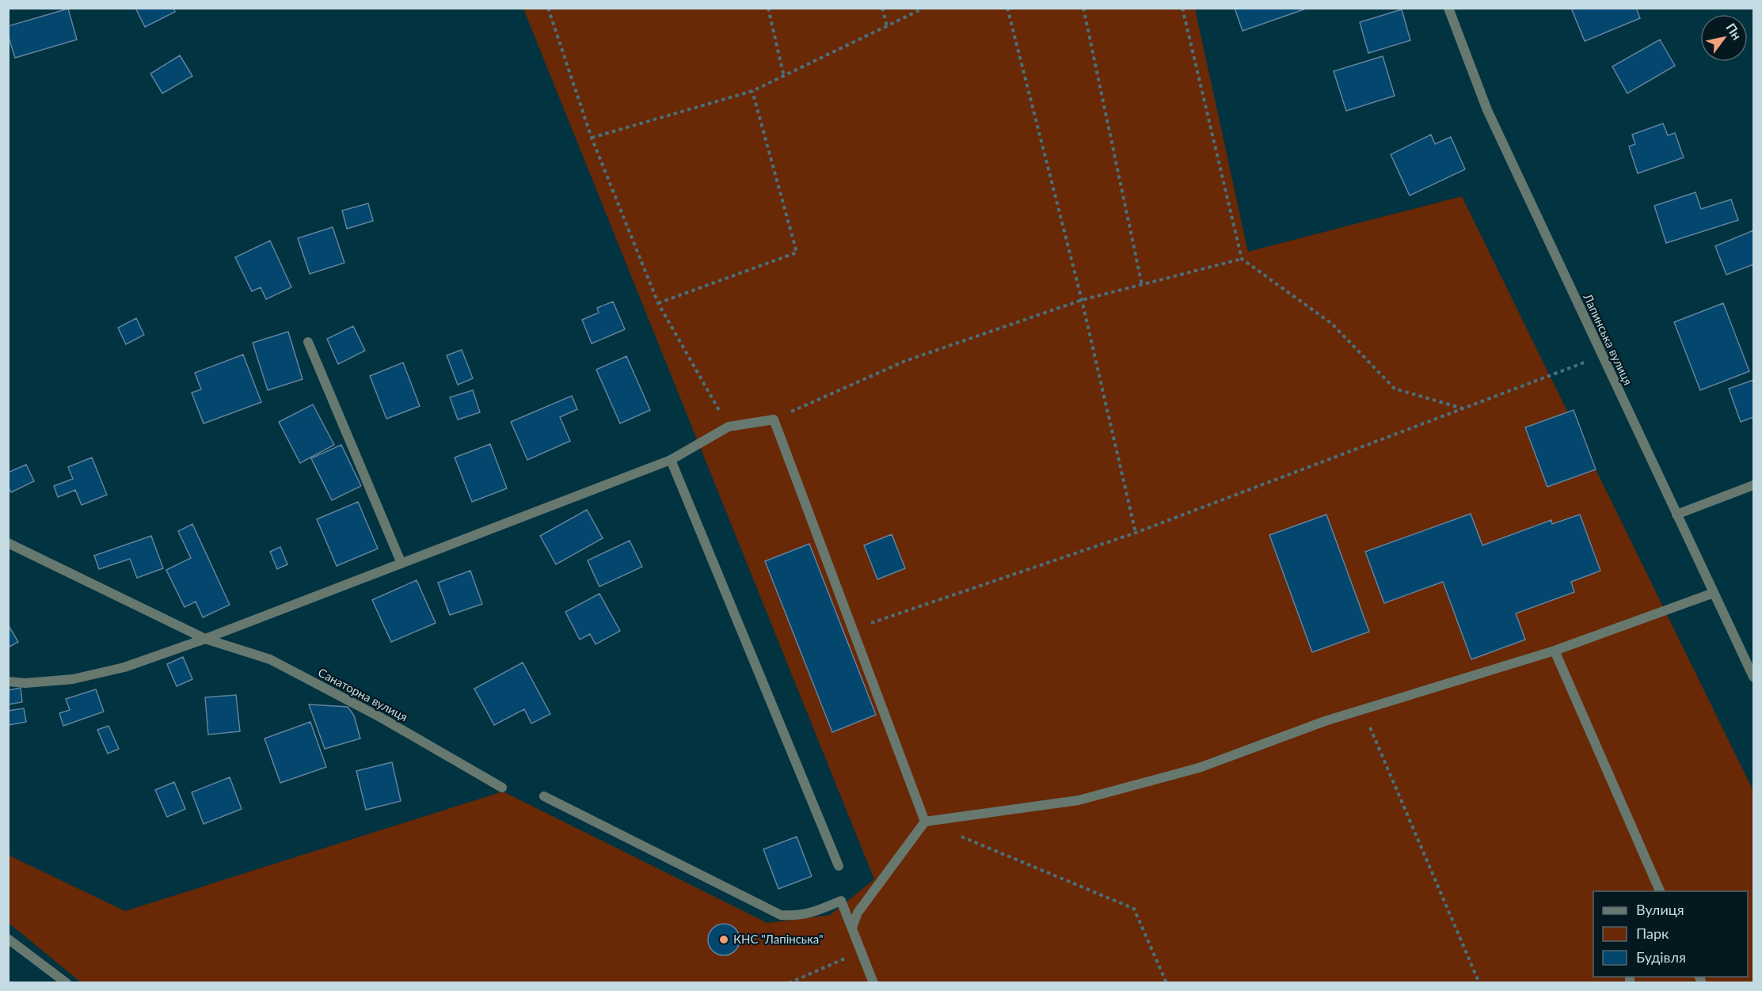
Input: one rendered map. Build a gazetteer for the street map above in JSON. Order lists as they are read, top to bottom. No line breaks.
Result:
{"streets":{"street":["Лапинська вулиця","Санаторна вулиця"]},"places":["КНС \"Лапінська\""],"legend":["Вулиця","Парк","Будівля"],"north":"top right"}
